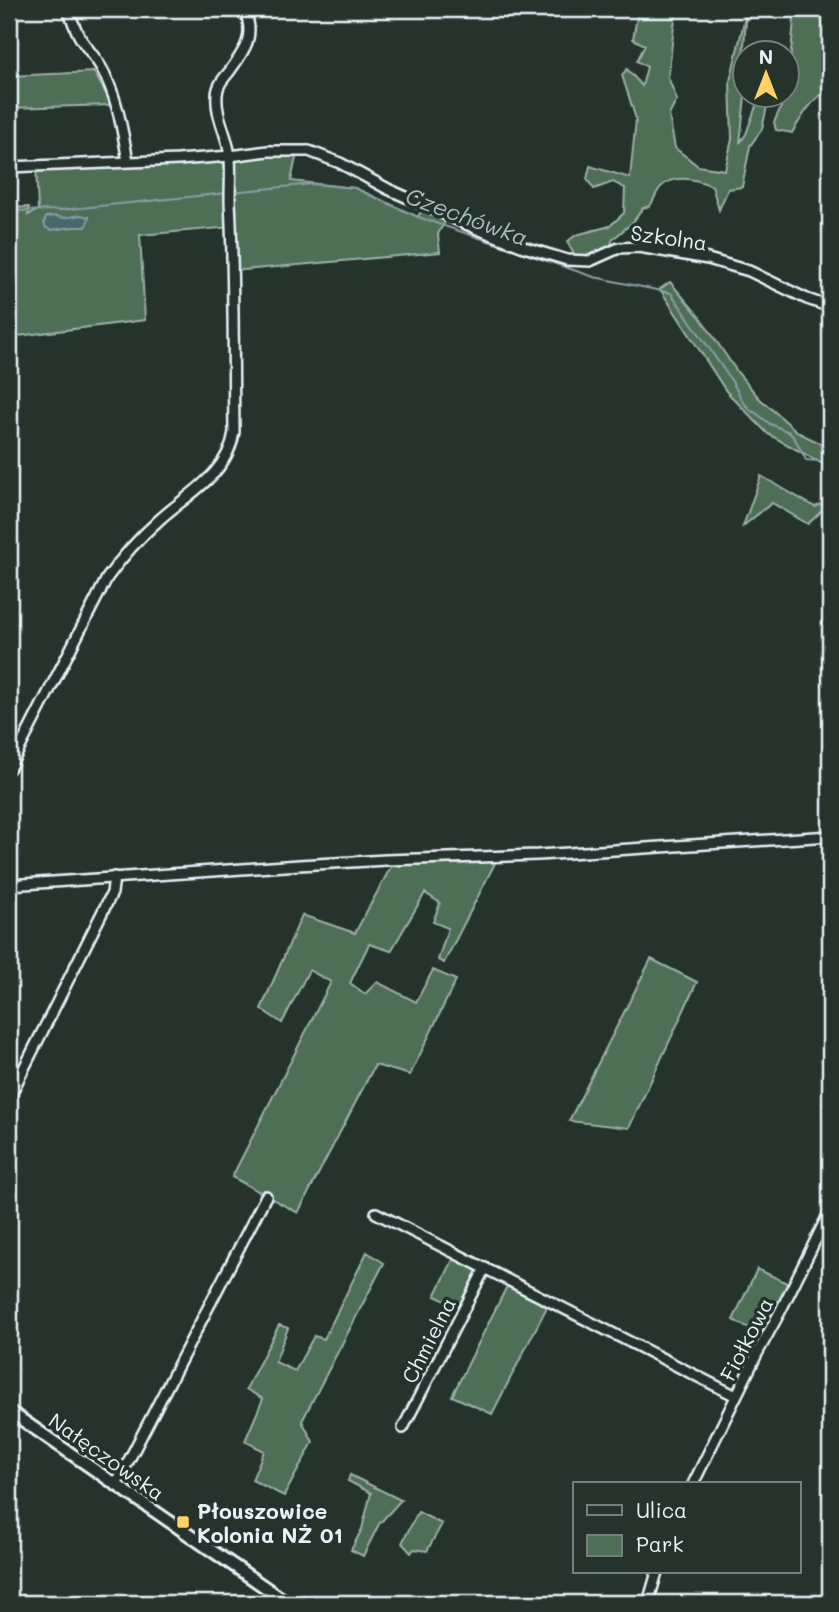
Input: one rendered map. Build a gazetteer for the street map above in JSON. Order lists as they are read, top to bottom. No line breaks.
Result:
{"streets":{"main road":["Nałęczowska"],"street":["Szkolna","Fiołkowa","Chmielna"]},"water":["Czechówka"],"places":{"transit":["Płouszowice Kolonia NŻ 01"]},"legend":["Ulica","Park"],"north":"top"}
